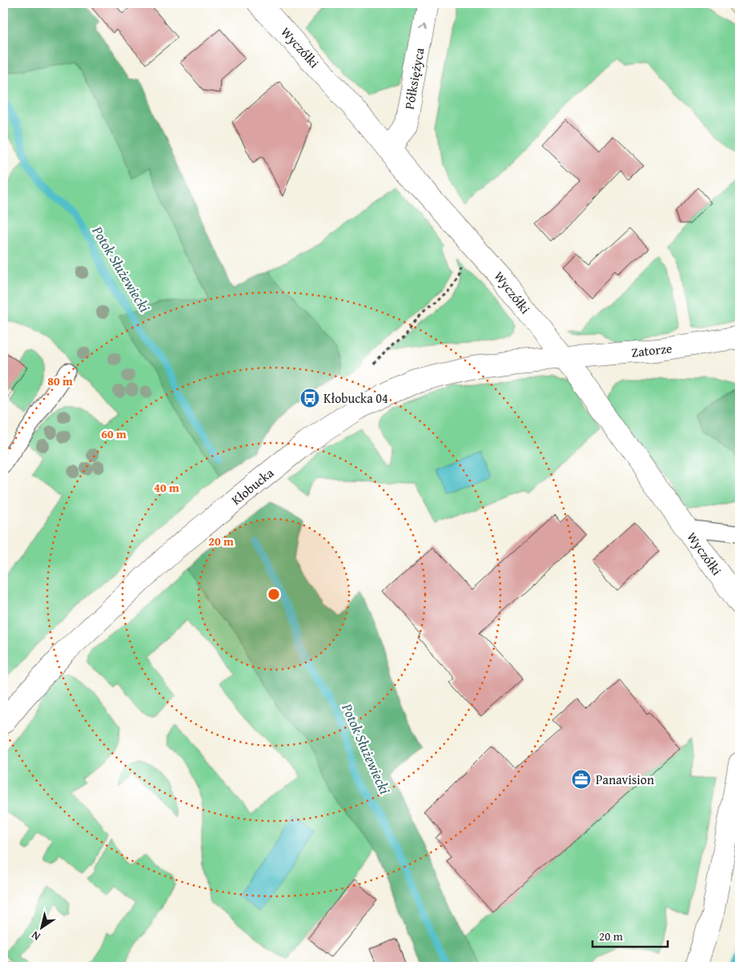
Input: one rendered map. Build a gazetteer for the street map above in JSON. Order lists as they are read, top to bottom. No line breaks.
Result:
{"streets":{"street":["Wyczółki","Półksiężyca","Zatorze","Kłobucka"]},"crossings":[["Wyczółki","Półksiężyca"],["Wyczółki","Zatorze"],["Wyczółki","Kłobucka"],["Zatorze","Kłobucka"]],"one_way":["Półksiężyca"],"water":["Potok Służewiecki"],"places":{"bus stop":["Kłobucka 04"],"office":["Panavision"]},"scale_bar":"20 m","north":"bottom left","rings":["80 m","60 m","40 m","20 m"]}
